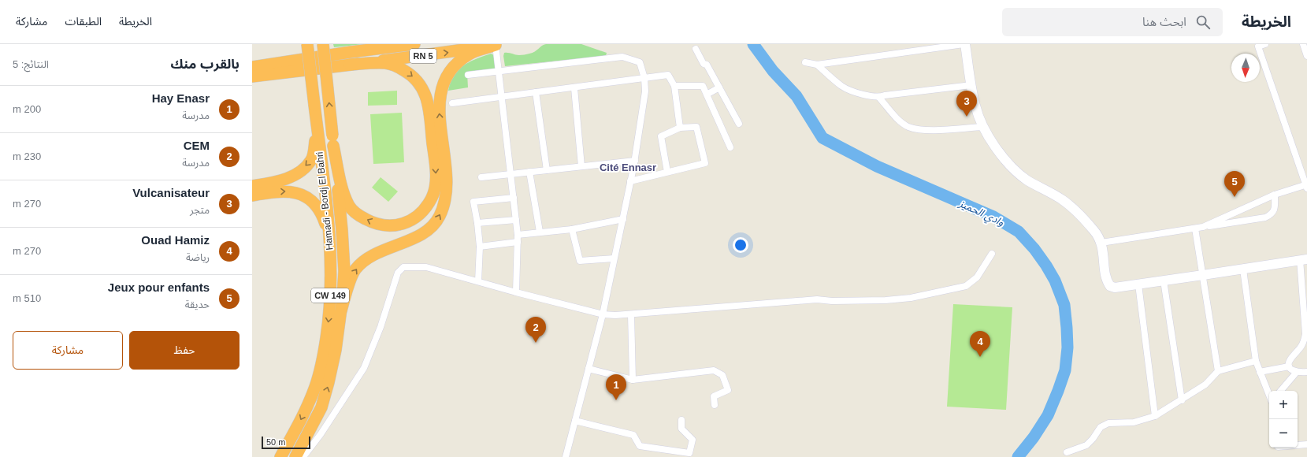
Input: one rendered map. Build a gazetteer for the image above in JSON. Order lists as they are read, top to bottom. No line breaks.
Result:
{"streets":{"highway":["RN 5","Hamadi - Bordj El Bahri","CW 149"]},"crossings":[["Hamadi - Bordj El Bahri","CW 149"]],"districts":["Cité Ennasr"],"water":["وادي الحميز"],"scale_bar":"50 m","north":"bottom","page":{"header":"الخريطة","search":"ابحث هنا","nav":["الخريطة","الطبقات","مشاركة"],"heading":["بالقرب منك","النتائج: 5"],"list":[{"mark":"1","name":"Hay Enasr","note":"مدرسة","value":"200 m"},{"mark":"2","name":"CEM","note":"مدرسة","value":"230 m"},{"mark":"3","name":"Vulcanisateur","note":"متجر","value":"270 m"},{"mark":"4","name":"Ouad Hamiz","note":"رياضة","value":"270 m"},{"mark":"5","name":"Jeux pour enfants","note":"حديقة","value":"510 m"}],"pins":["3","5","2","4","1"],"buttons":["حفظ","مشاركة"],"map_buttons":["+","−"],"scale":"50 m"}}
